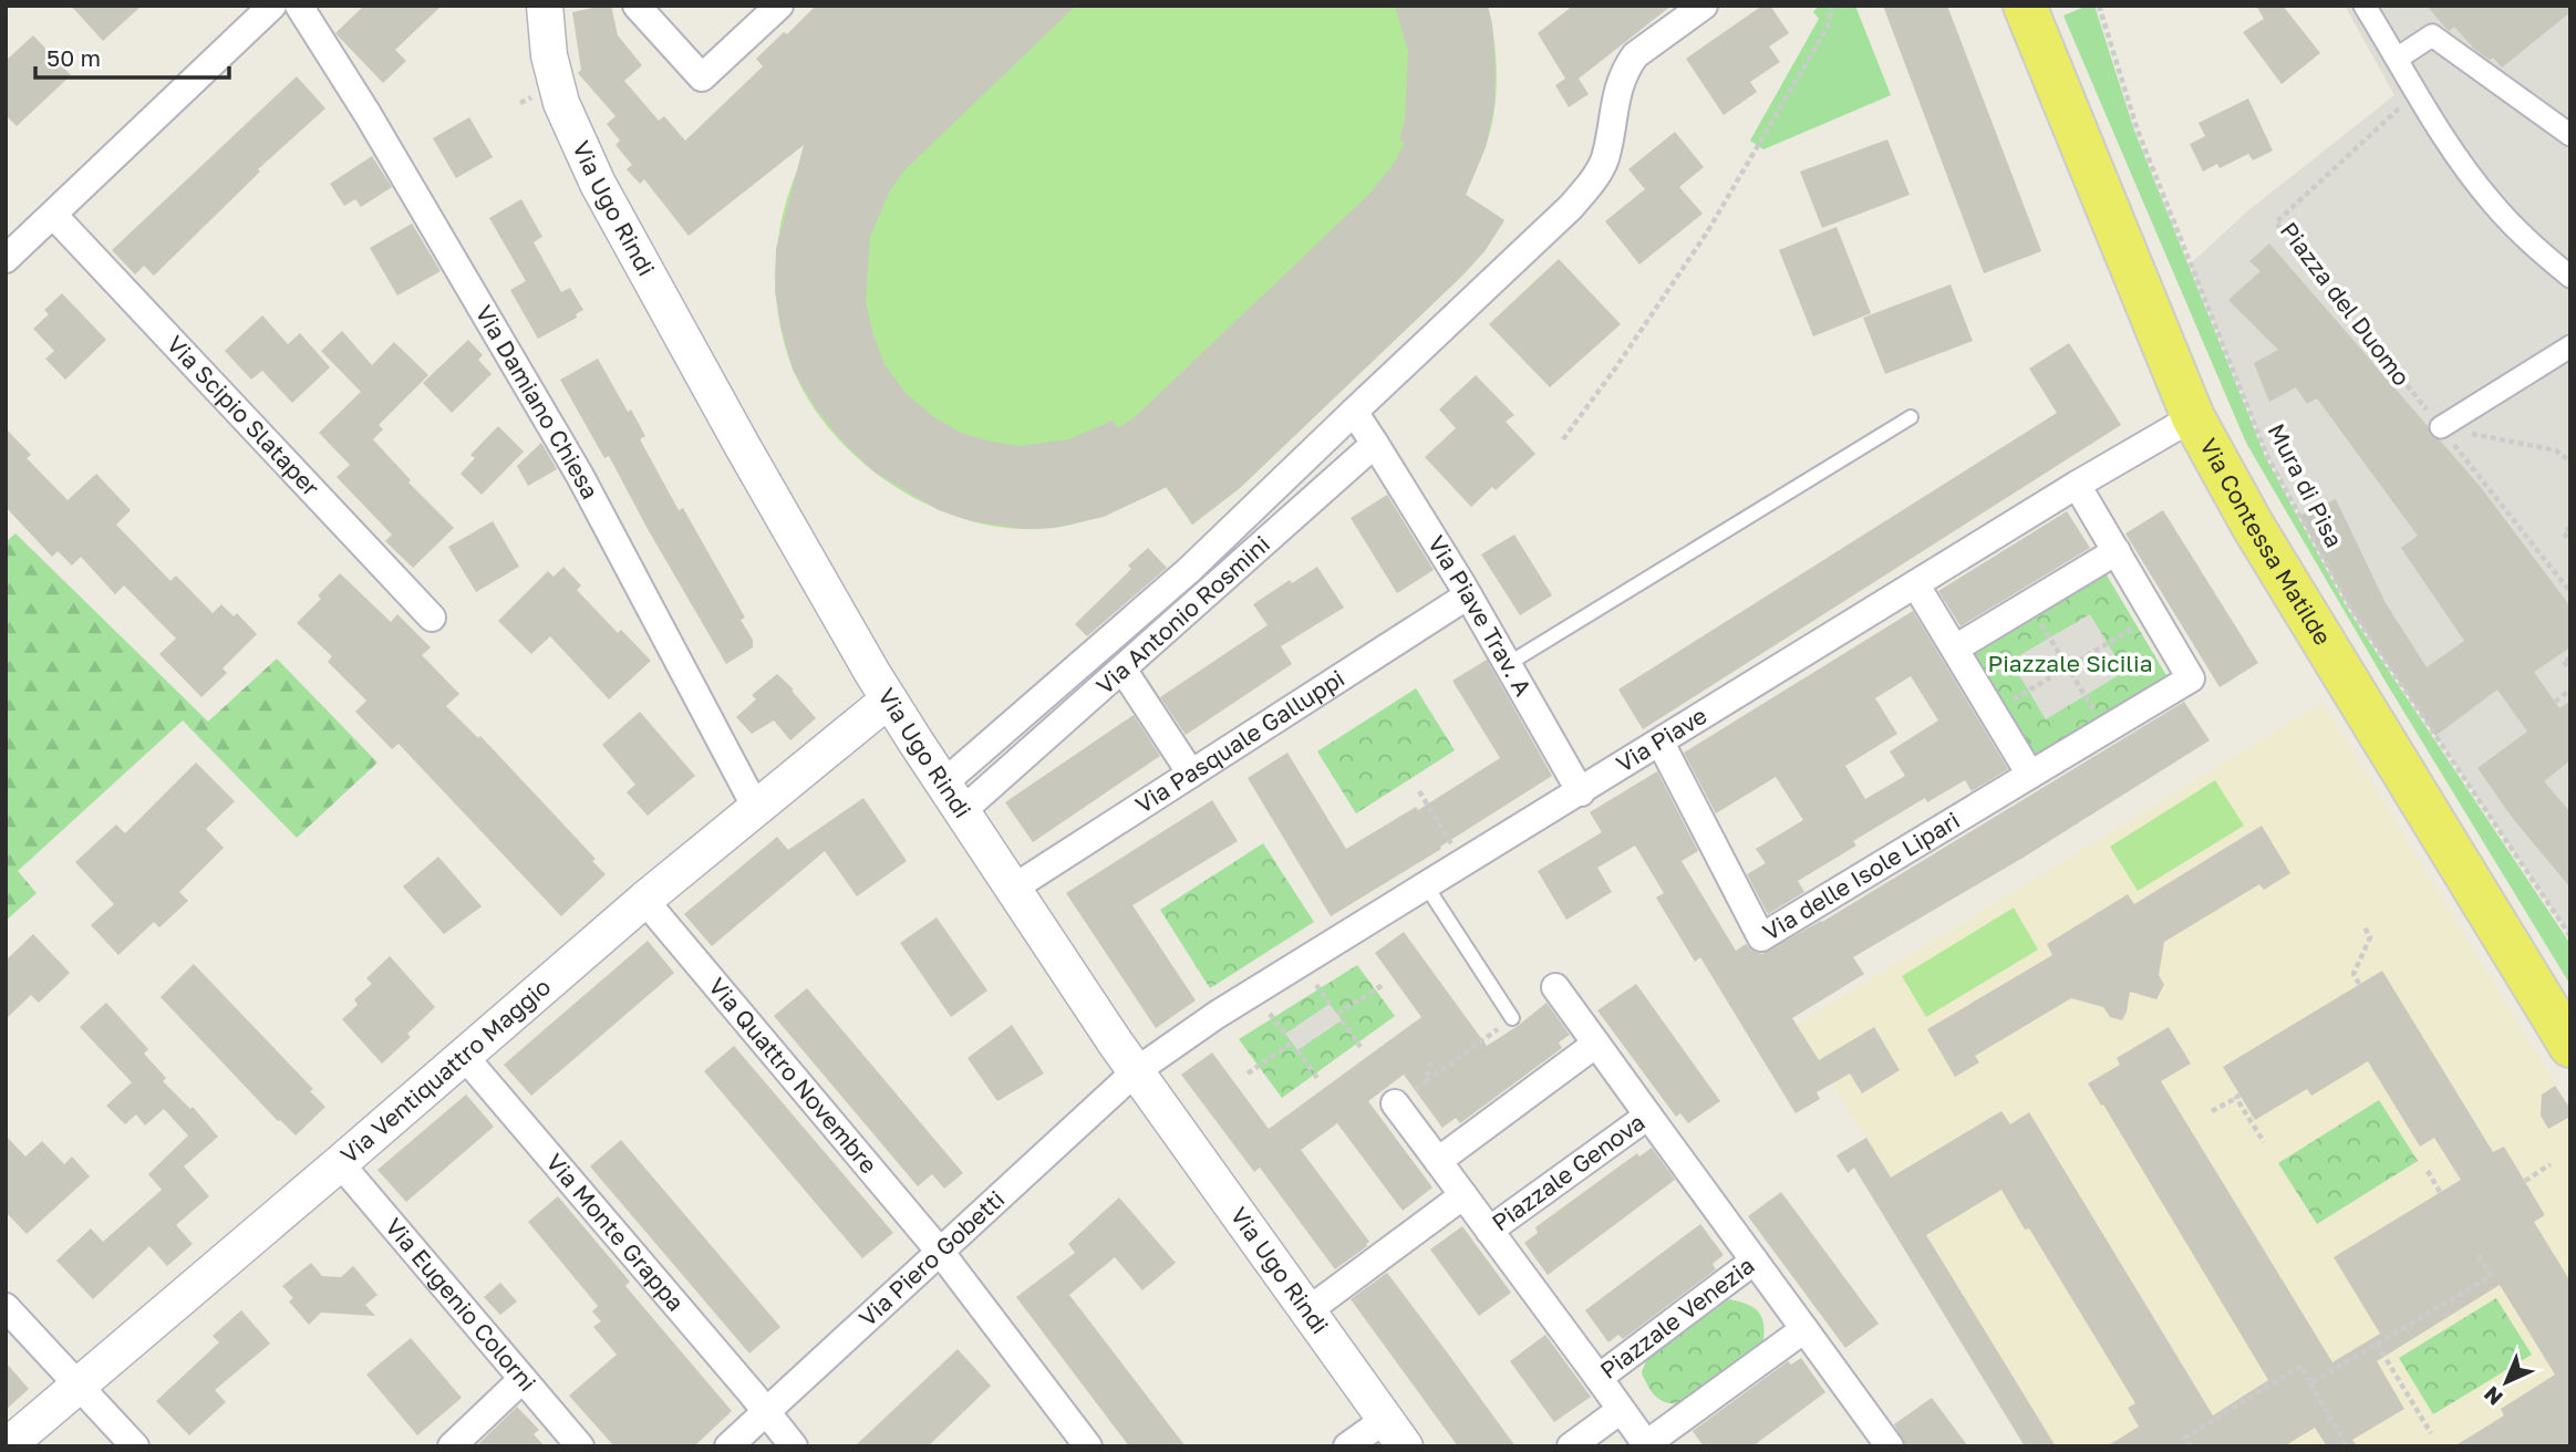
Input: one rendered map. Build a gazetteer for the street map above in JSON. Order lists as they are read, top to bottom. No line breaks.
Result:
{"streets":{"main road":["Via Contessa Matilde"],"street":["Via Ugo Rindi","Via Damiano Chiesa","Via Scipio Slataper","Via Antonio Rosmini","Via Piave Trav. A","Via Pasquale Galluppi","Via Piave","Via delle Isole Lipari","Via Ventiquattro Maggio","Via Quattro Novembre","Piazzale Genova","Via Monte Grappa","Via Piero Gobetti","Via Eugenio Colorni","Piazzale Venezia"],"path":["Piazza del Duomo","Mura di Pisa"]},"crossings":[["Via Ugo Rindi","Via Antonio Rosmini"],["Via Ugo Rindi","Via Pasquale Galluppi"],["Via Ugo Rindi","Via Piave"],["Via Ugo Rindi","Via Ventiquattro Maggio"],["Via Ugo Rindi","Piazzale Genova"],["Via Ugo Rindi","Via Piero Gobetti"],["Via Damiano Chiesa","Via Ventiquattro Maggio"],["Via Contessa Matilde","Via Piave"],["Via Antonio Rosmini","Via Piave Trav. A"],["Via Piave Trav. A","Via Pasquale Galluppi"],["Via Piave Trav. A","Via Piave"],["Via Piave","Via delle Isole Lipari"],["Via Piave","Via Piero Gobetti"],["Via Ventiquattro Maggio","Via Quattro Novembre"],["Via Ventiquattro Maggio","Via Monte Grappa"],["Via Ventiquattro Maggio","Via Eugenio Colorni"],["Via Quattro Novembre","Via Piero Gobetti"],["Via Monte Grappa","Via Piero Gobetti"]],"parks":["Piazzale Sicilia"],"scale_bar":"50 m","north":"bottom left"}
